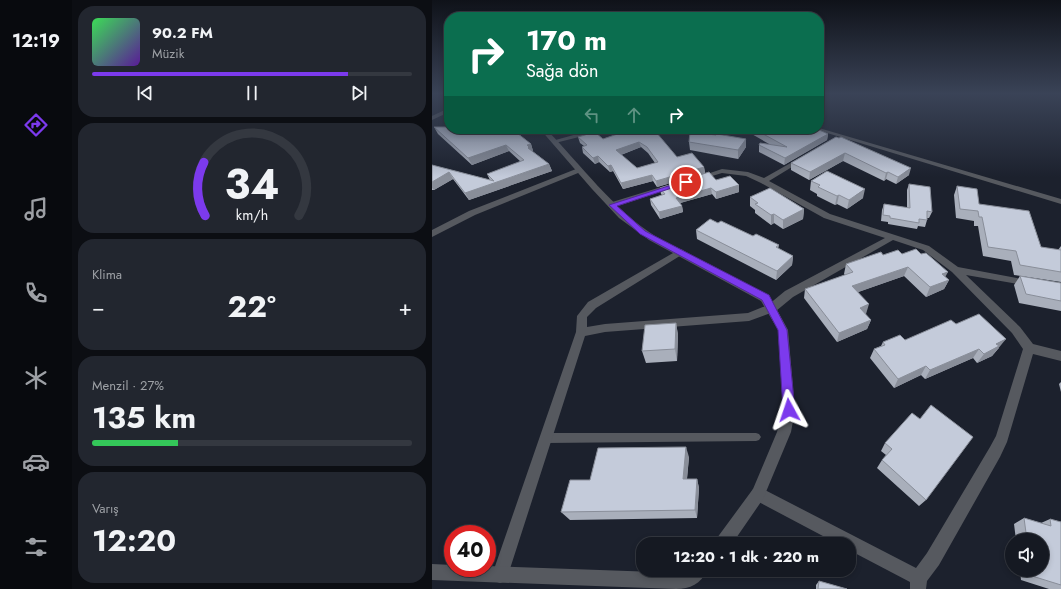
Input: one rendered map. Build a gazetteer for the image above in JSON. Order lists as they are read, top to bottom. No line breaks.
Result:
{"page":{"tabs":"12:19","turn":["170 m","Sağa dön"],"song":["90.2 FM","Müzik"],"tile":["Klima",["Menzil · 27%","135 km"],["Varış","12:20"]],"heat":["−","22°","+"],"limit":"40","trip":"12:20 · 1 dk · 220 m","gauge":["34","km/h"]}}
